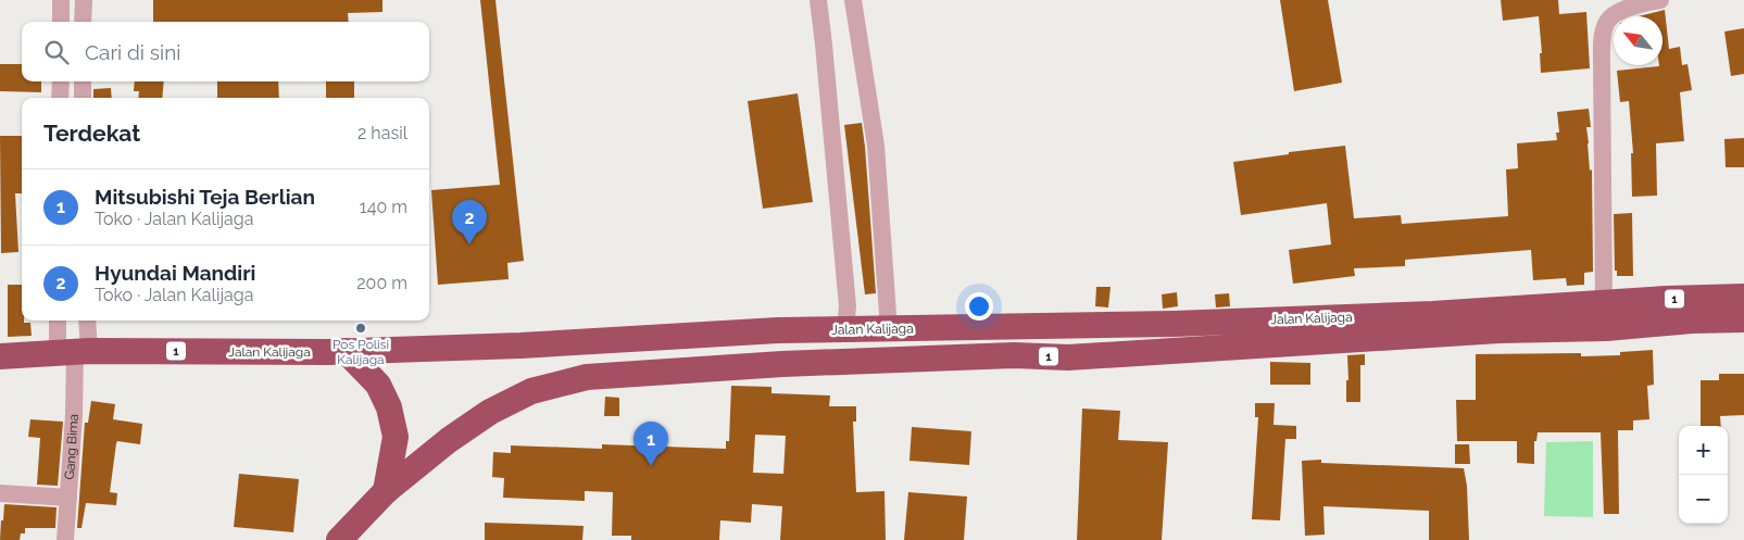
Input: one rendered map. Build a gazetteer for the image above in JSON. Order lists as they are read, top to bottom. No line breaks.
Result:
{"streets":{"highway":["1","Jalan Kalijaga"],"street":["Gang Bima"]},"crossings":[["1","Jalan Kalijaga"],["Jalan Kalijaga","Gang Bima"]],"places":["Pos Polisi Kalijaga"],"north":"top left","page":{"search":"Cari di sini","heading":["Terdekat","2 hasil"],"list":[{"mark":"1","name":"Mitsubishi Teja Berlian","note":"Toko · Jalan Kalijaga","value":"140 m"},{"mark":"2","name":"Hyundai Mandiri","note":"Toko · Jalan Kalijaga","value":"200 m"}],"pins":["2","1"],"map_buttons":["+","−"]}}
